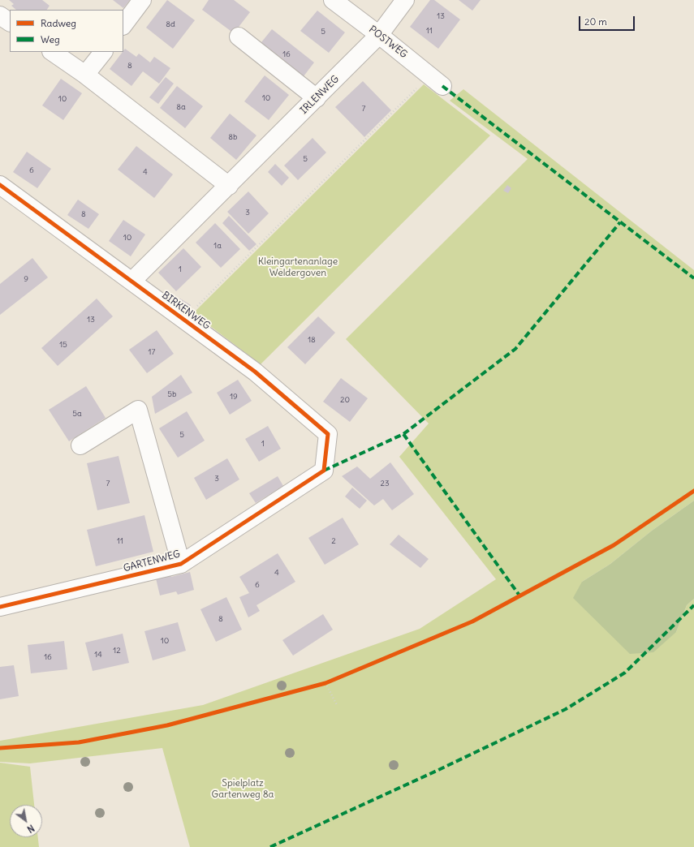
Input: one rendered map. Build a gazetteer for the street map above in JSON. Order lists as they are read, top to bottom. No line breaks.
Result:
{"streets":{"street":["POSTWEG","IRLENWEG","BIRKENWEG","GARTENWEG"]},"crossings":[["POSTWEG","IRLENWEG"],["IRLENWEG","BIRKENWEG"],["BIRKENWEG","GARTENWEG"]],"parks":["Kleingartenanlage Weldergoven","Spielplatz Gartenweg 8a"],"house_numbers":["13","8d","11","5","16","8","10","10","8a","7","8b","5","6","4","3","8","10","1a","1","9","13","18","15","17","5b","19","20","5a","5","1","3","7","23","11","2","4","6","8","10","12","14","16"],"legend":["Radweg","Weg"],"scale_bar":"20 m","north":"bottom right"}
